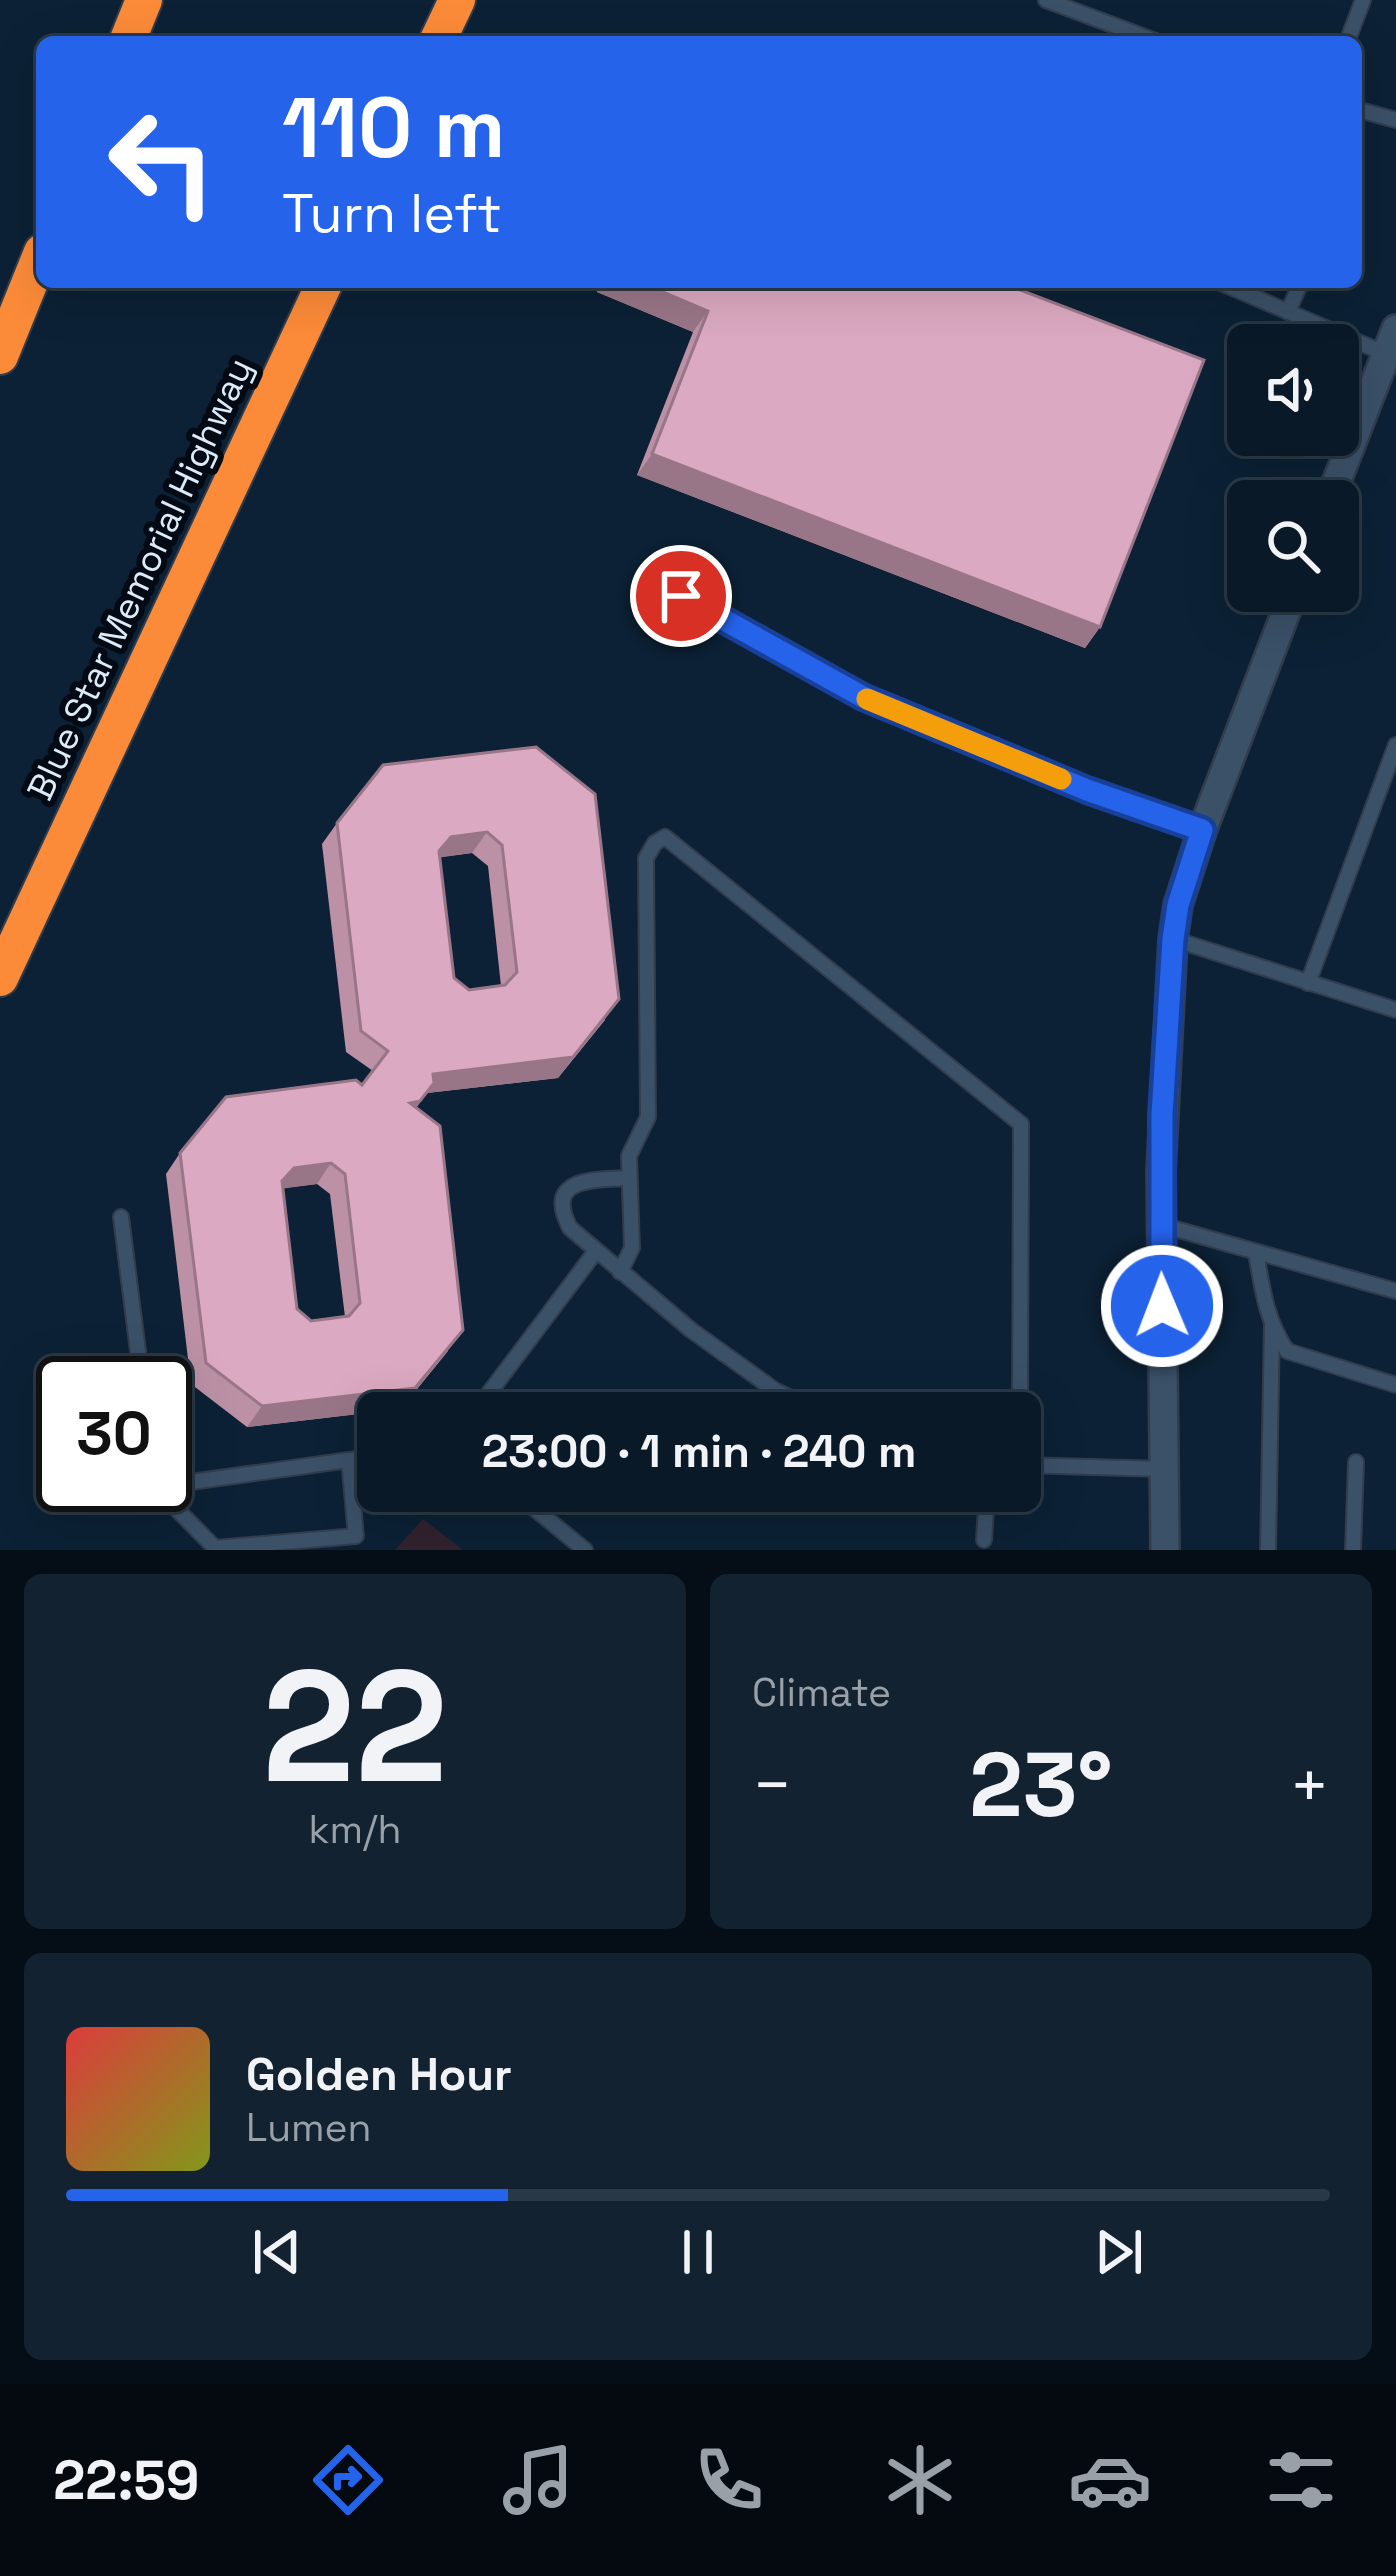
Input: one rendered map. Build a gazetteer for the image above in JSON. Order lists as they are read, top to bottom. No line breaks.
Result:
{"streets":{"highway":["Blue Star Memorial Highway"]},"page":{"turn":["110 m","Turn left"],"limit":"30","trip":"23:00 · 1 min · 240 m","tile":[["22","km/h"],"Climate"],"heat":["−","23°","+"],"song":["Golden Hour","Lumen"],"tabs":"22:59"}}
